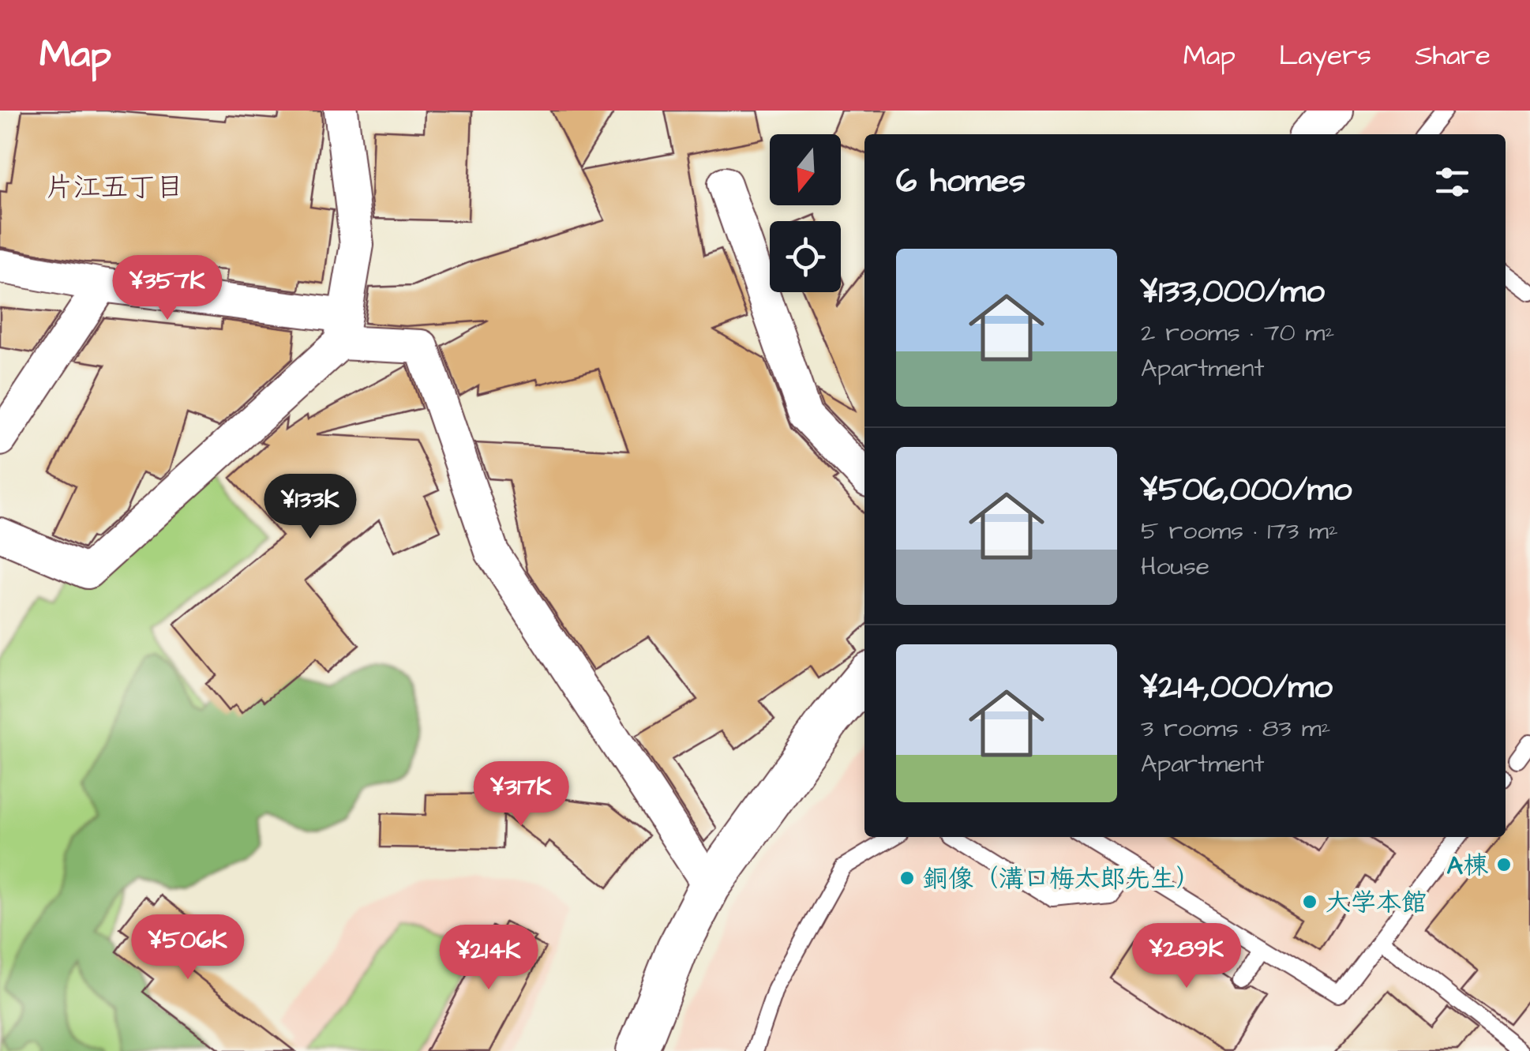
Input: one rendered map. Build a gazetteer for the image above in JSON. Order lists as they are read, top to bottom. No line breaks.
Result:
{"districts":["片江五丁目"],"places":["A棟","銅像（溝口梅太郎先生）","大学本館"],"north":"bottom","page":{"header":"Map","nav":["Map","Layers","Share"],"heading":"6 homes","list":[{"name":"¥133,000/mo","note":"2 rooms · 70 m² · Apartment"},{"name":"¥506,000/mo","note":"5 rooms · 173 m² · House"},{"name":"¥214,000/mo","note":"3 rooms · 83 m² · Apartment"}],"price":["¥357K","¥133K","¥317K","¥506K","¥289K","¥214K"]}}
